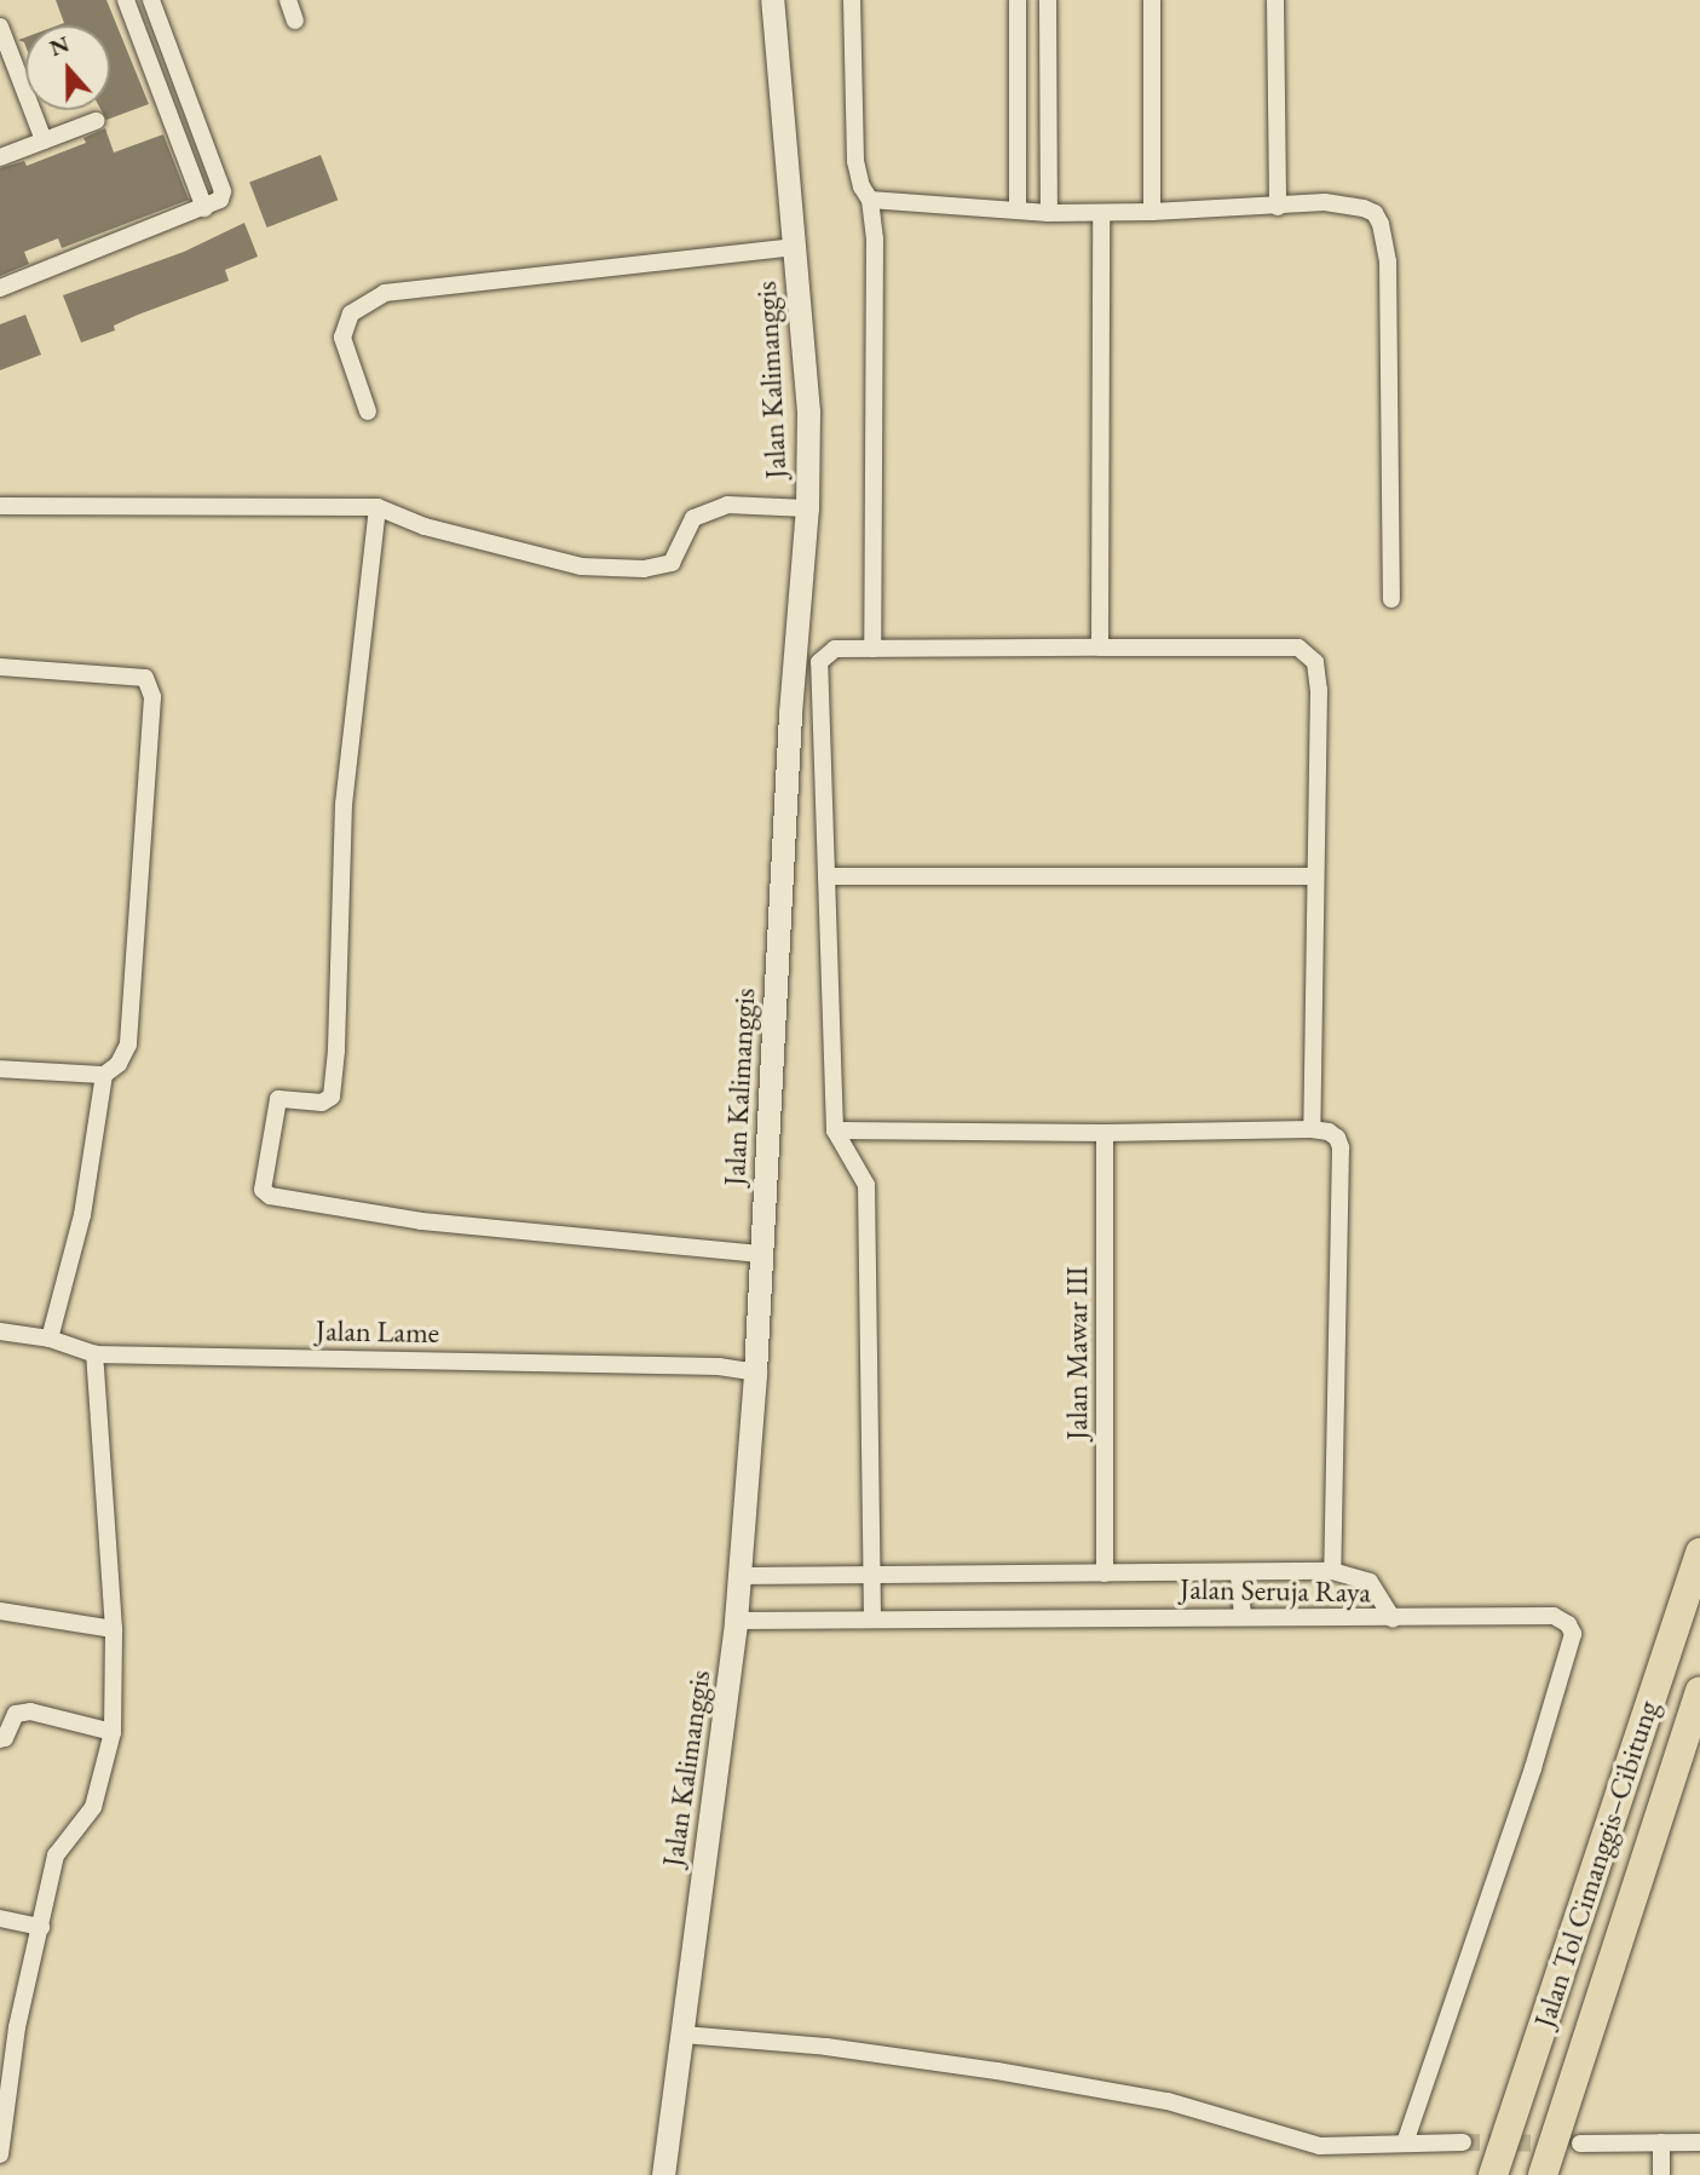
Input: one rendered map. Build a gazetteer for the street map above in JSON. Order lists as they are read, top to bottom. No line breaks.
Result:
{"streets":{"highway":["Jalan Tol Cimanggis–Cibitung"],"main road":["Jalan Kalimanggis"],"street":["Jalan Lame","Jalan Mawar III","Jalan Seruja Raya"]},"crossings":[["Jalan Kalimanggis","Jalan Lame"],["Jalan Kalimanggis","Jalan Seruja Raya"],["Jalan Mawar III","Jalan Seruja Raya"]],"north":"top"}
